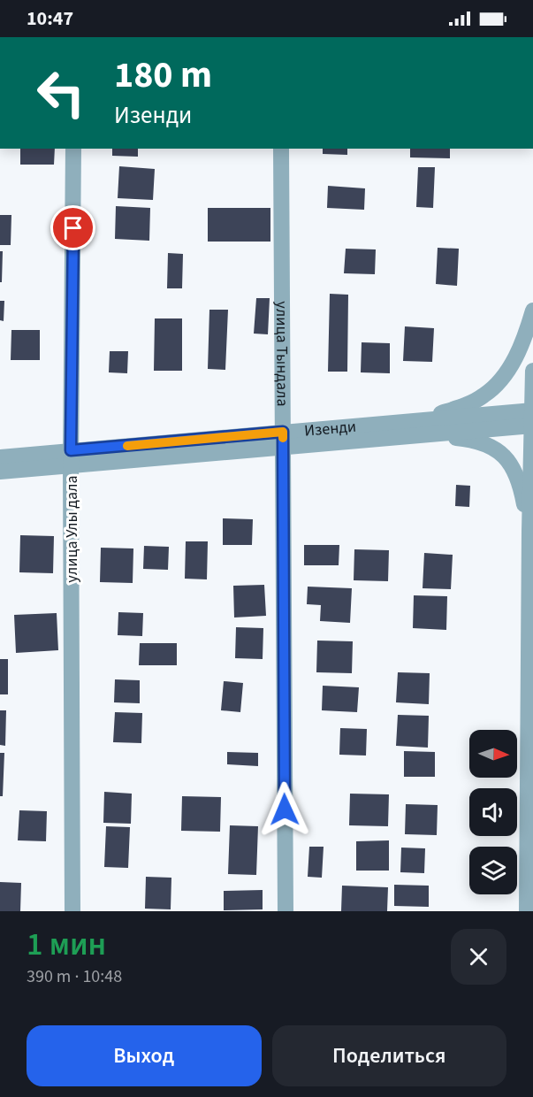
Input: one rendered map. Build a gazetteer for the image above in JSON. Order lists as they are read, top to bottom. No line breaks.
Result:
{"streets":{"street":["улица Тындала","Изенди","улица Улы дала"]},"crossings":[["улица Тындала","Изенди"],["Изенди","улица Улы дала"]],"north":"right","page":{"status":"10:47","turn":["180 m","Изенди"],"heading":["1 мин","390 m · 10:48"],"buttons":["Выход","Поделиться"]}}
